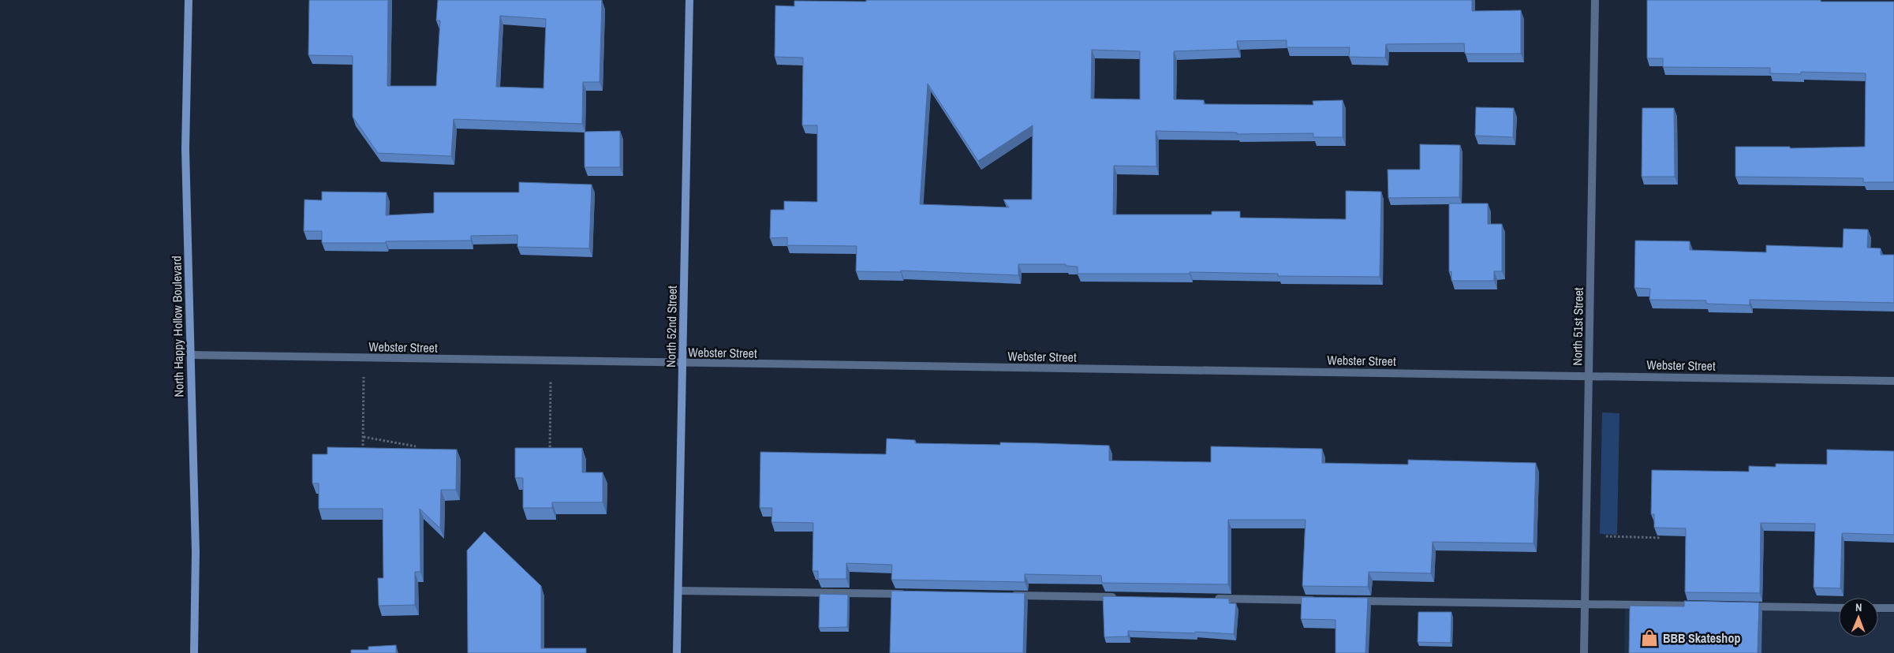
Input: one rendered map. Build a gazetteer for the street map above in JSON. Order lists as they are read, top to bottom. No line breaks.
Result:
{"streets":{"street":["North Happy Hollow Boulevard","North 52nd Street","North 51st Street","Webster Street"]},"crossings":[["North Happy Hollow Boulevard","Webster Street"],["North 52nd Street","Webster Street"],["North 51st Street","Webster Street"]],"places":{"shop":["BBB Skateshop"]},"north":"top"}
